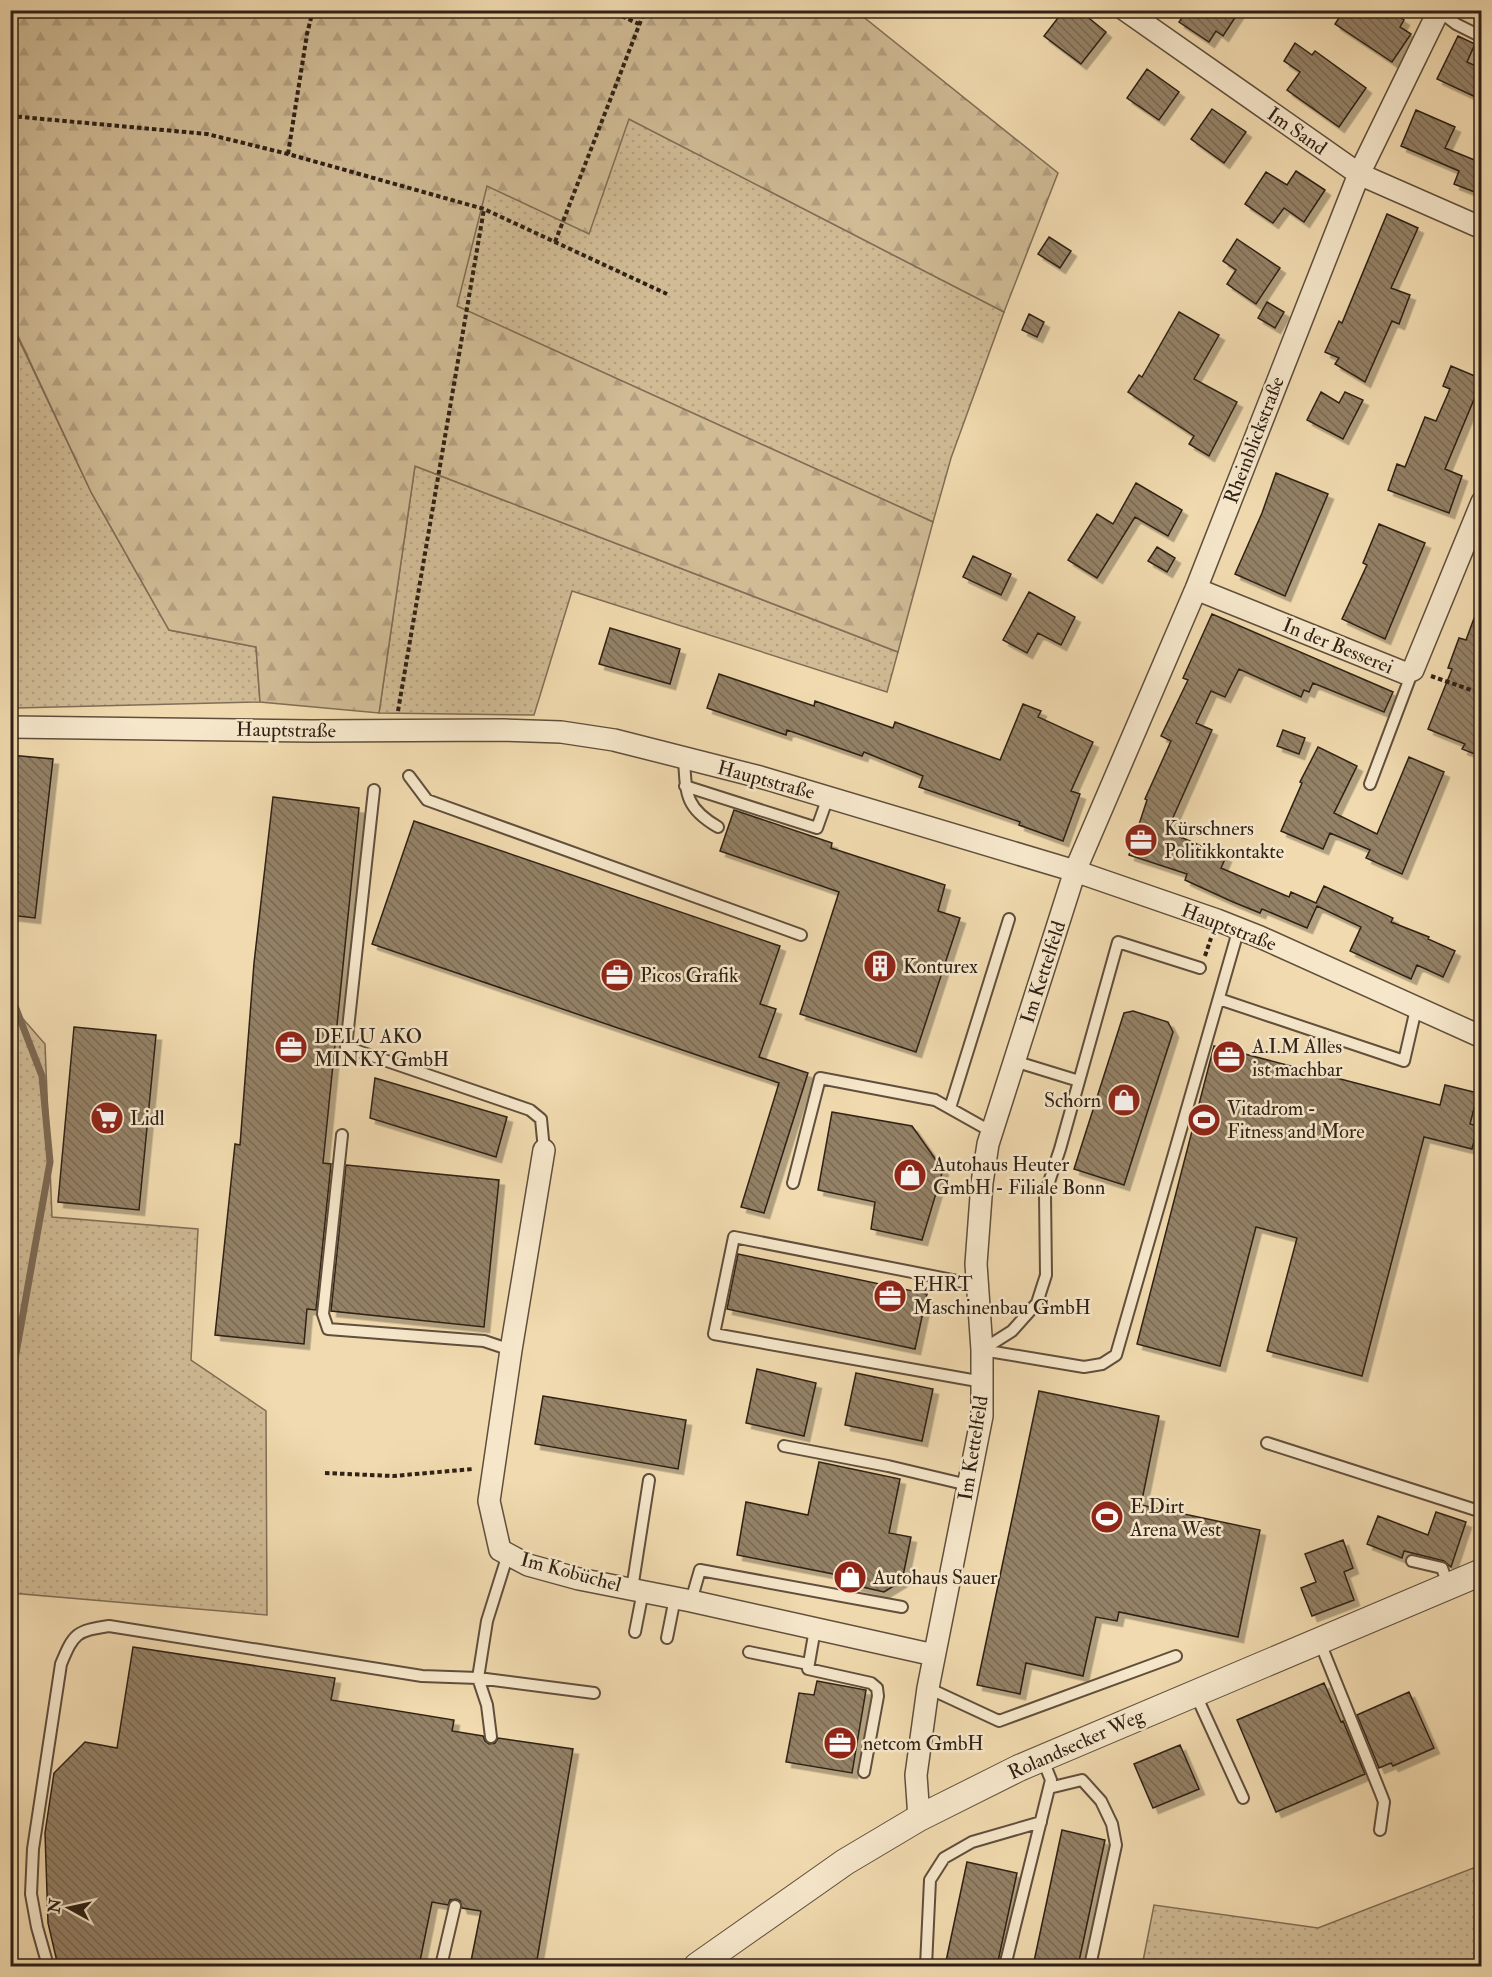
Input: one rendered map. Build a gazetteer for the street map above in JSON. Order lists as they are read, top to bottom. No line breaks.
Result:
{"streets":{"street":["Im Sand","Rheinblickstraße","In der Besserei","Hauptstraße","Im Kettelfeld","Im Kobüchel","Rolandsecker Weg"]},"crossings":[["Im Sand","Rheinblickstraße"],["Rheinblickstraße","In der Besserei"],["Rheinblickstraße","Hauptstraße"],["Rheinblickstraße","Im Kettelfeld"],["Hauptstraße","Im Kettelfeld"],["Im Kettelfeld","Im Kobüchel"],["Im Kettelfeld","Rolandsecker Weg"]],"places":{"office":["Kürschners Politikkontakte","Picos Grafik","DELU AKO MINKY GmbH","A.I.M Alles ist machbar","EHRT Maschinenbau GmbH","netcom GmbH"],"building":["Konturex"],"shop":["Schorn","Autohaus Heuter GmbH - Filiale Bonn","Autohaus Sauer"],"supermarket":["Lidl"],"sports":["Vitadrom - Fitness and More","E Dirt Arena West"]},"north":"left"}
